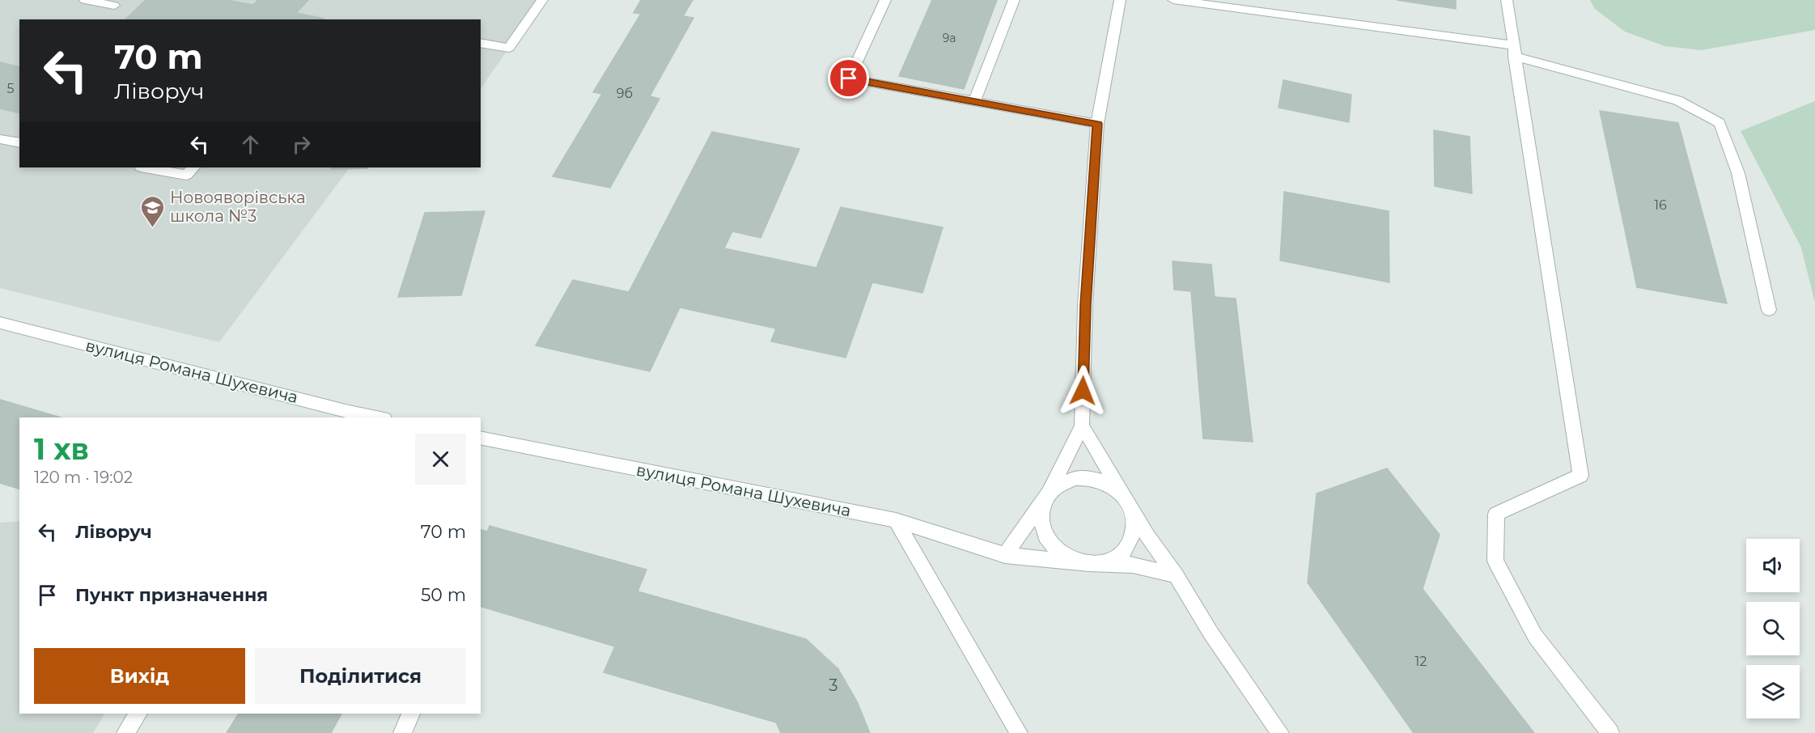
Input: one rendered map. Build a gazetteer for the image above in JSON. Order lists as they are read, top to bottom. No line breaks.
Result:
{"streets":{"street":["вулиця Романа Шухевича"]},"places":{"school or university":["Новояворівська школа №3"]},"house_numbers":["9а","5","9б","16","12","3"],"page":{"turn":["70 m","Ліворуч"],"heading":["1 хв","120 m · 19:02"],"list":[{"name":"Ліворуч","value":"70 m"},{"name":"Пункт призначення","value":"50 m"}],"buttons":["Вихід","Поділитися"]}}
